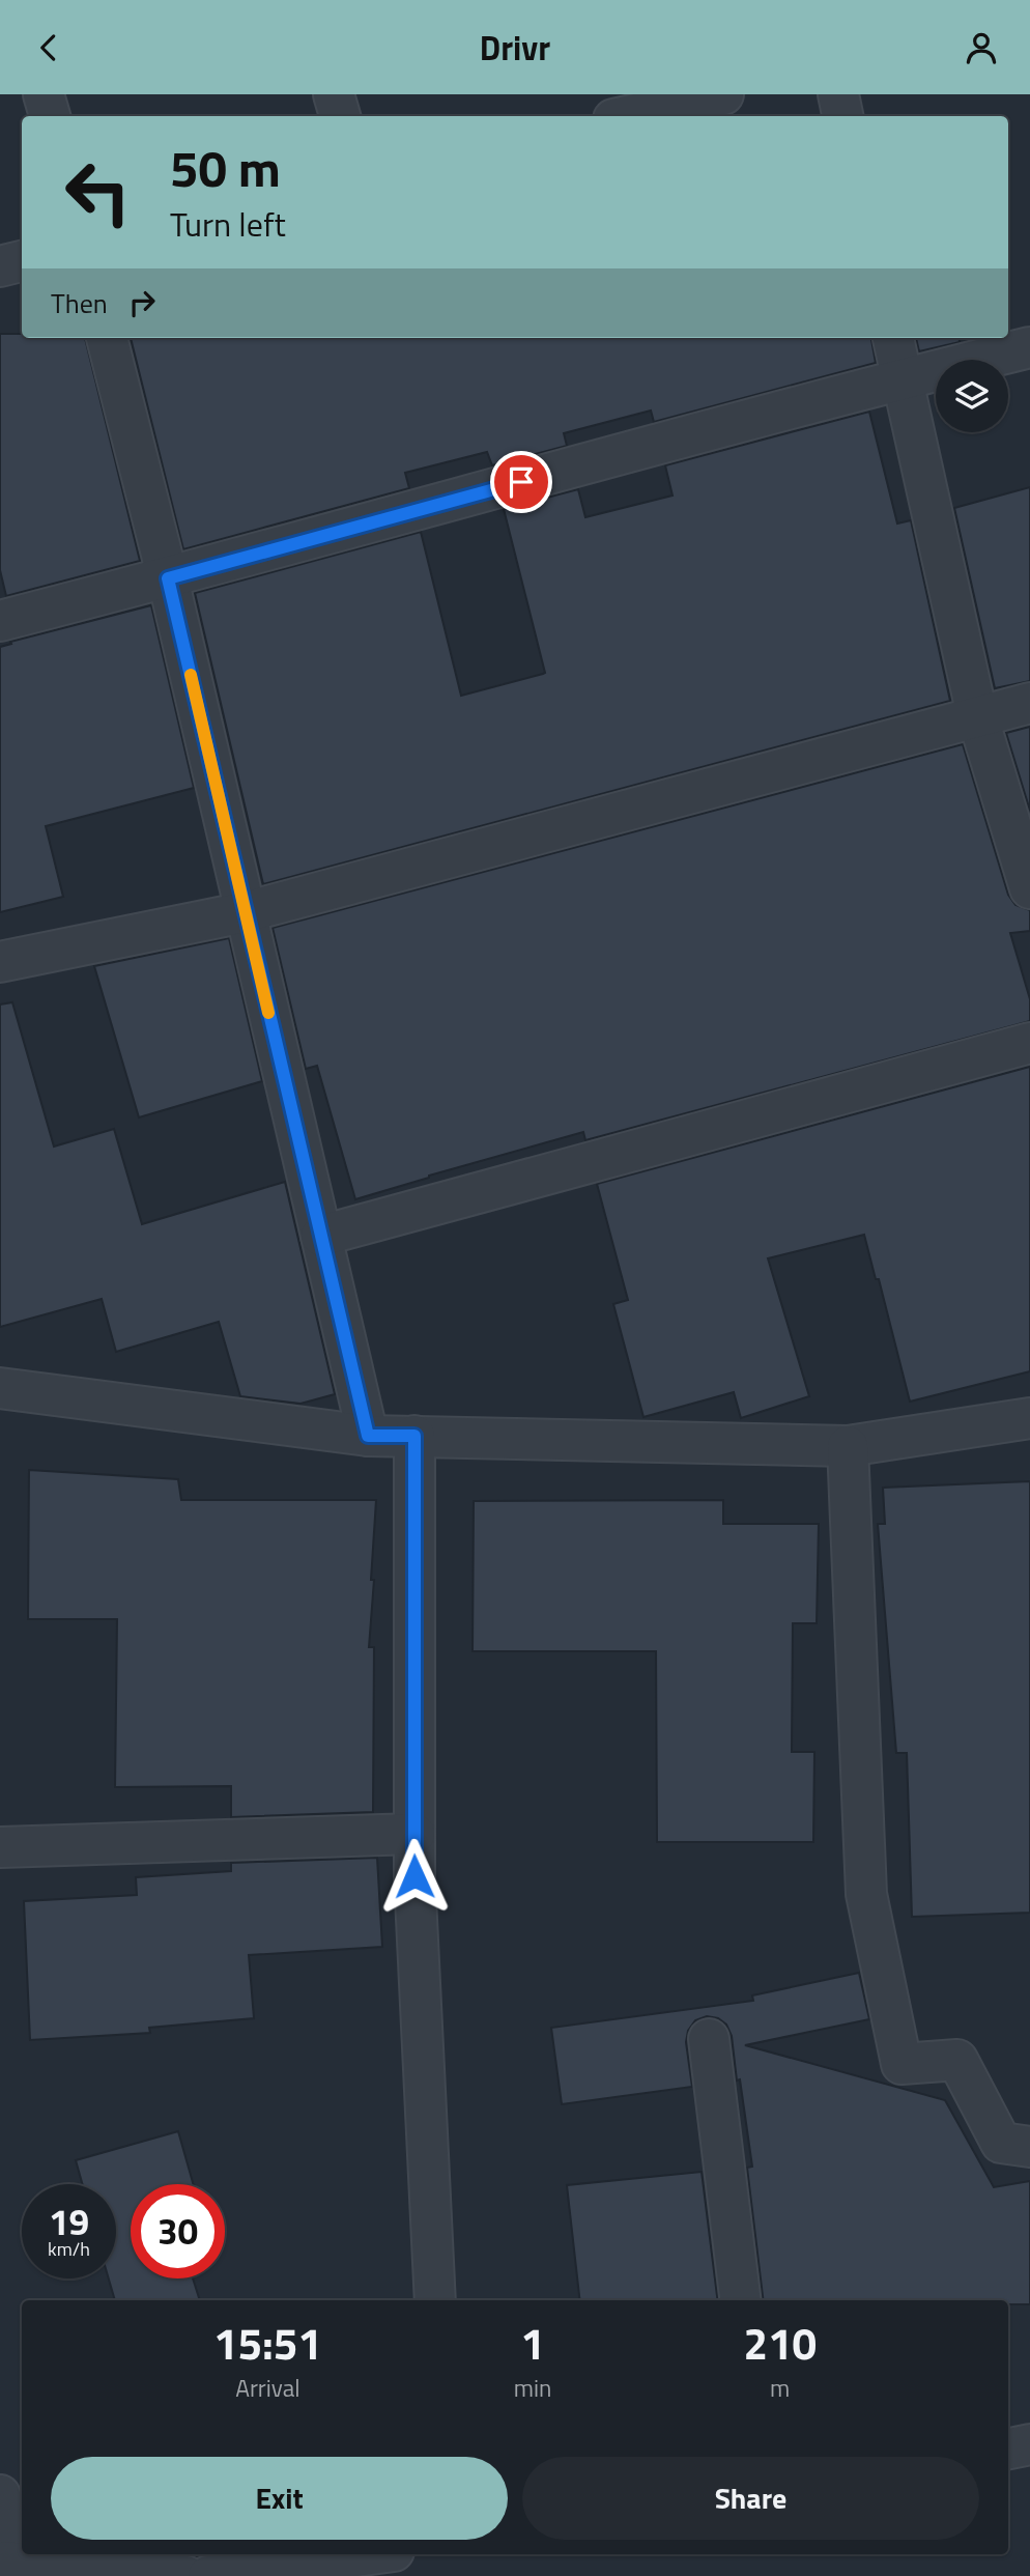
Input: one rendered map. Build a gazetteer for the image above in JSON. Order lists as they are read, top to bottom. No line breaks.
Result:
{"page":{"header":"Drivr","turn":["50 m","Turn left"],"then":"Then","speed":"19 km/h","limit":"30","eta":["15:51","Arrival","1","min","210","m"],"buttons":["Exit","Share"]}}
